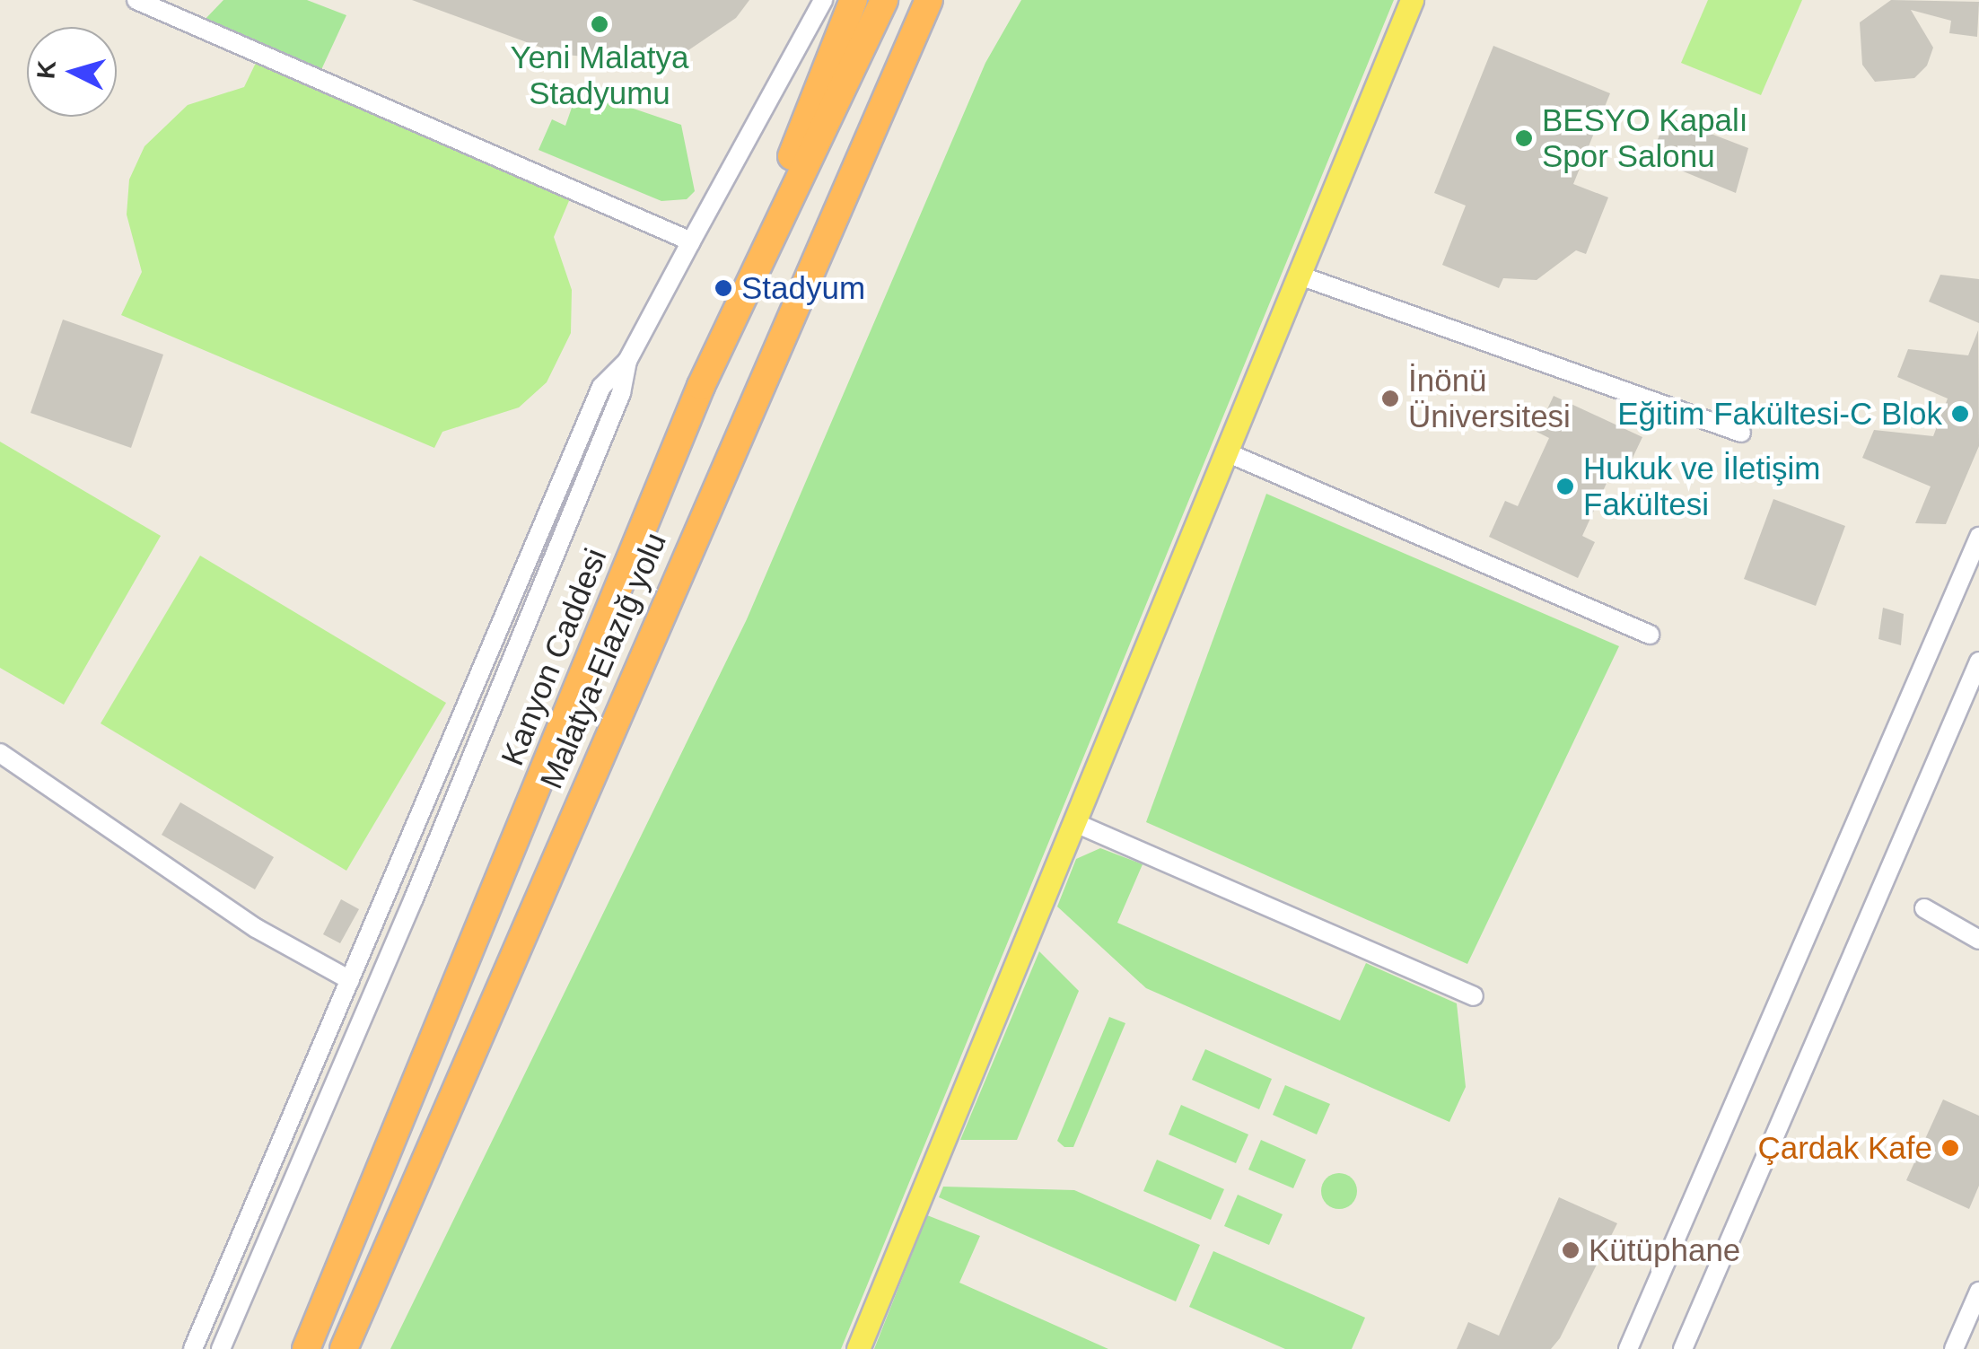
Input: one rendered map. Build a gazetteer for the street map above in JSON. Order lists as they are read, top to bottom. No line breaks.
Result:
{"streets":{"highway":["Kanyon Caddesi","Malatya-Elazığ yolu"]},"places":["Yeni Malatya Stadyumu","BESYO Kapalı Spor Salonu","Stadyum","İnönü Üniversitesi","Eğitim Fakültesi-C Blok","Hukuk ve İletişim Fakültesi","Çardak Kafe","Kütüphane"],"north":"left"}
